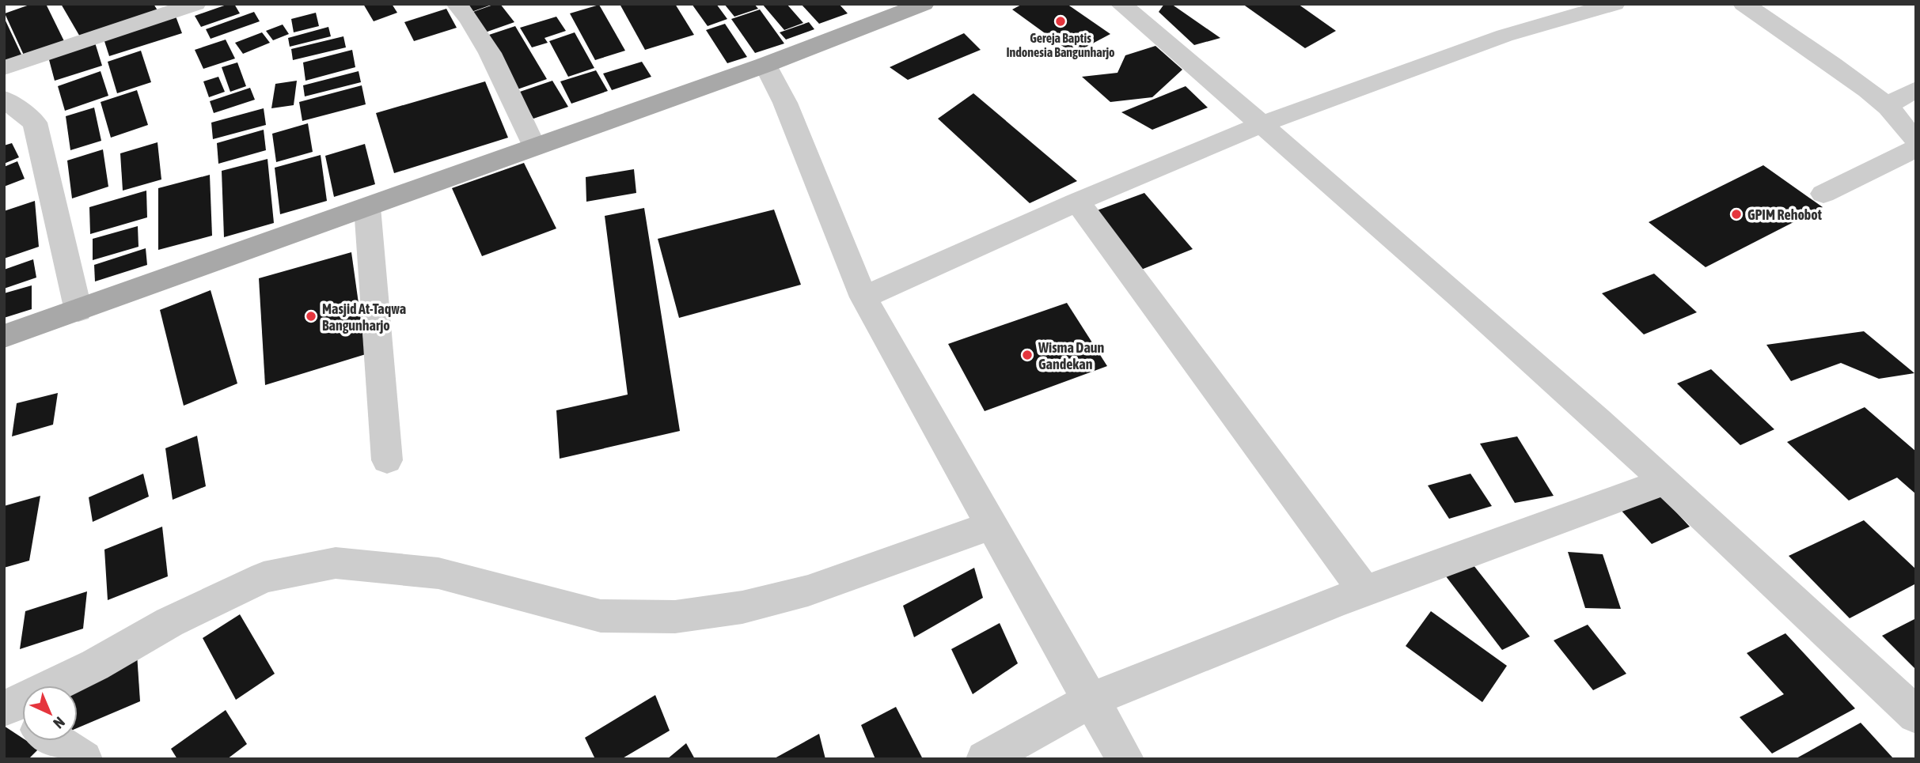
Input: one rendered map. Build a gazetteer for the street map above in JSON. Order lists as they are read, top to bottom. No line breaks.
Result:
{"places":["Gereja Baptis Indonesia Bangunharjo","GPIM Rehobot","Masjid At-Taqwa Bangunharjo","Wisma Daun Gandekan"],"north":"bottom right"}
